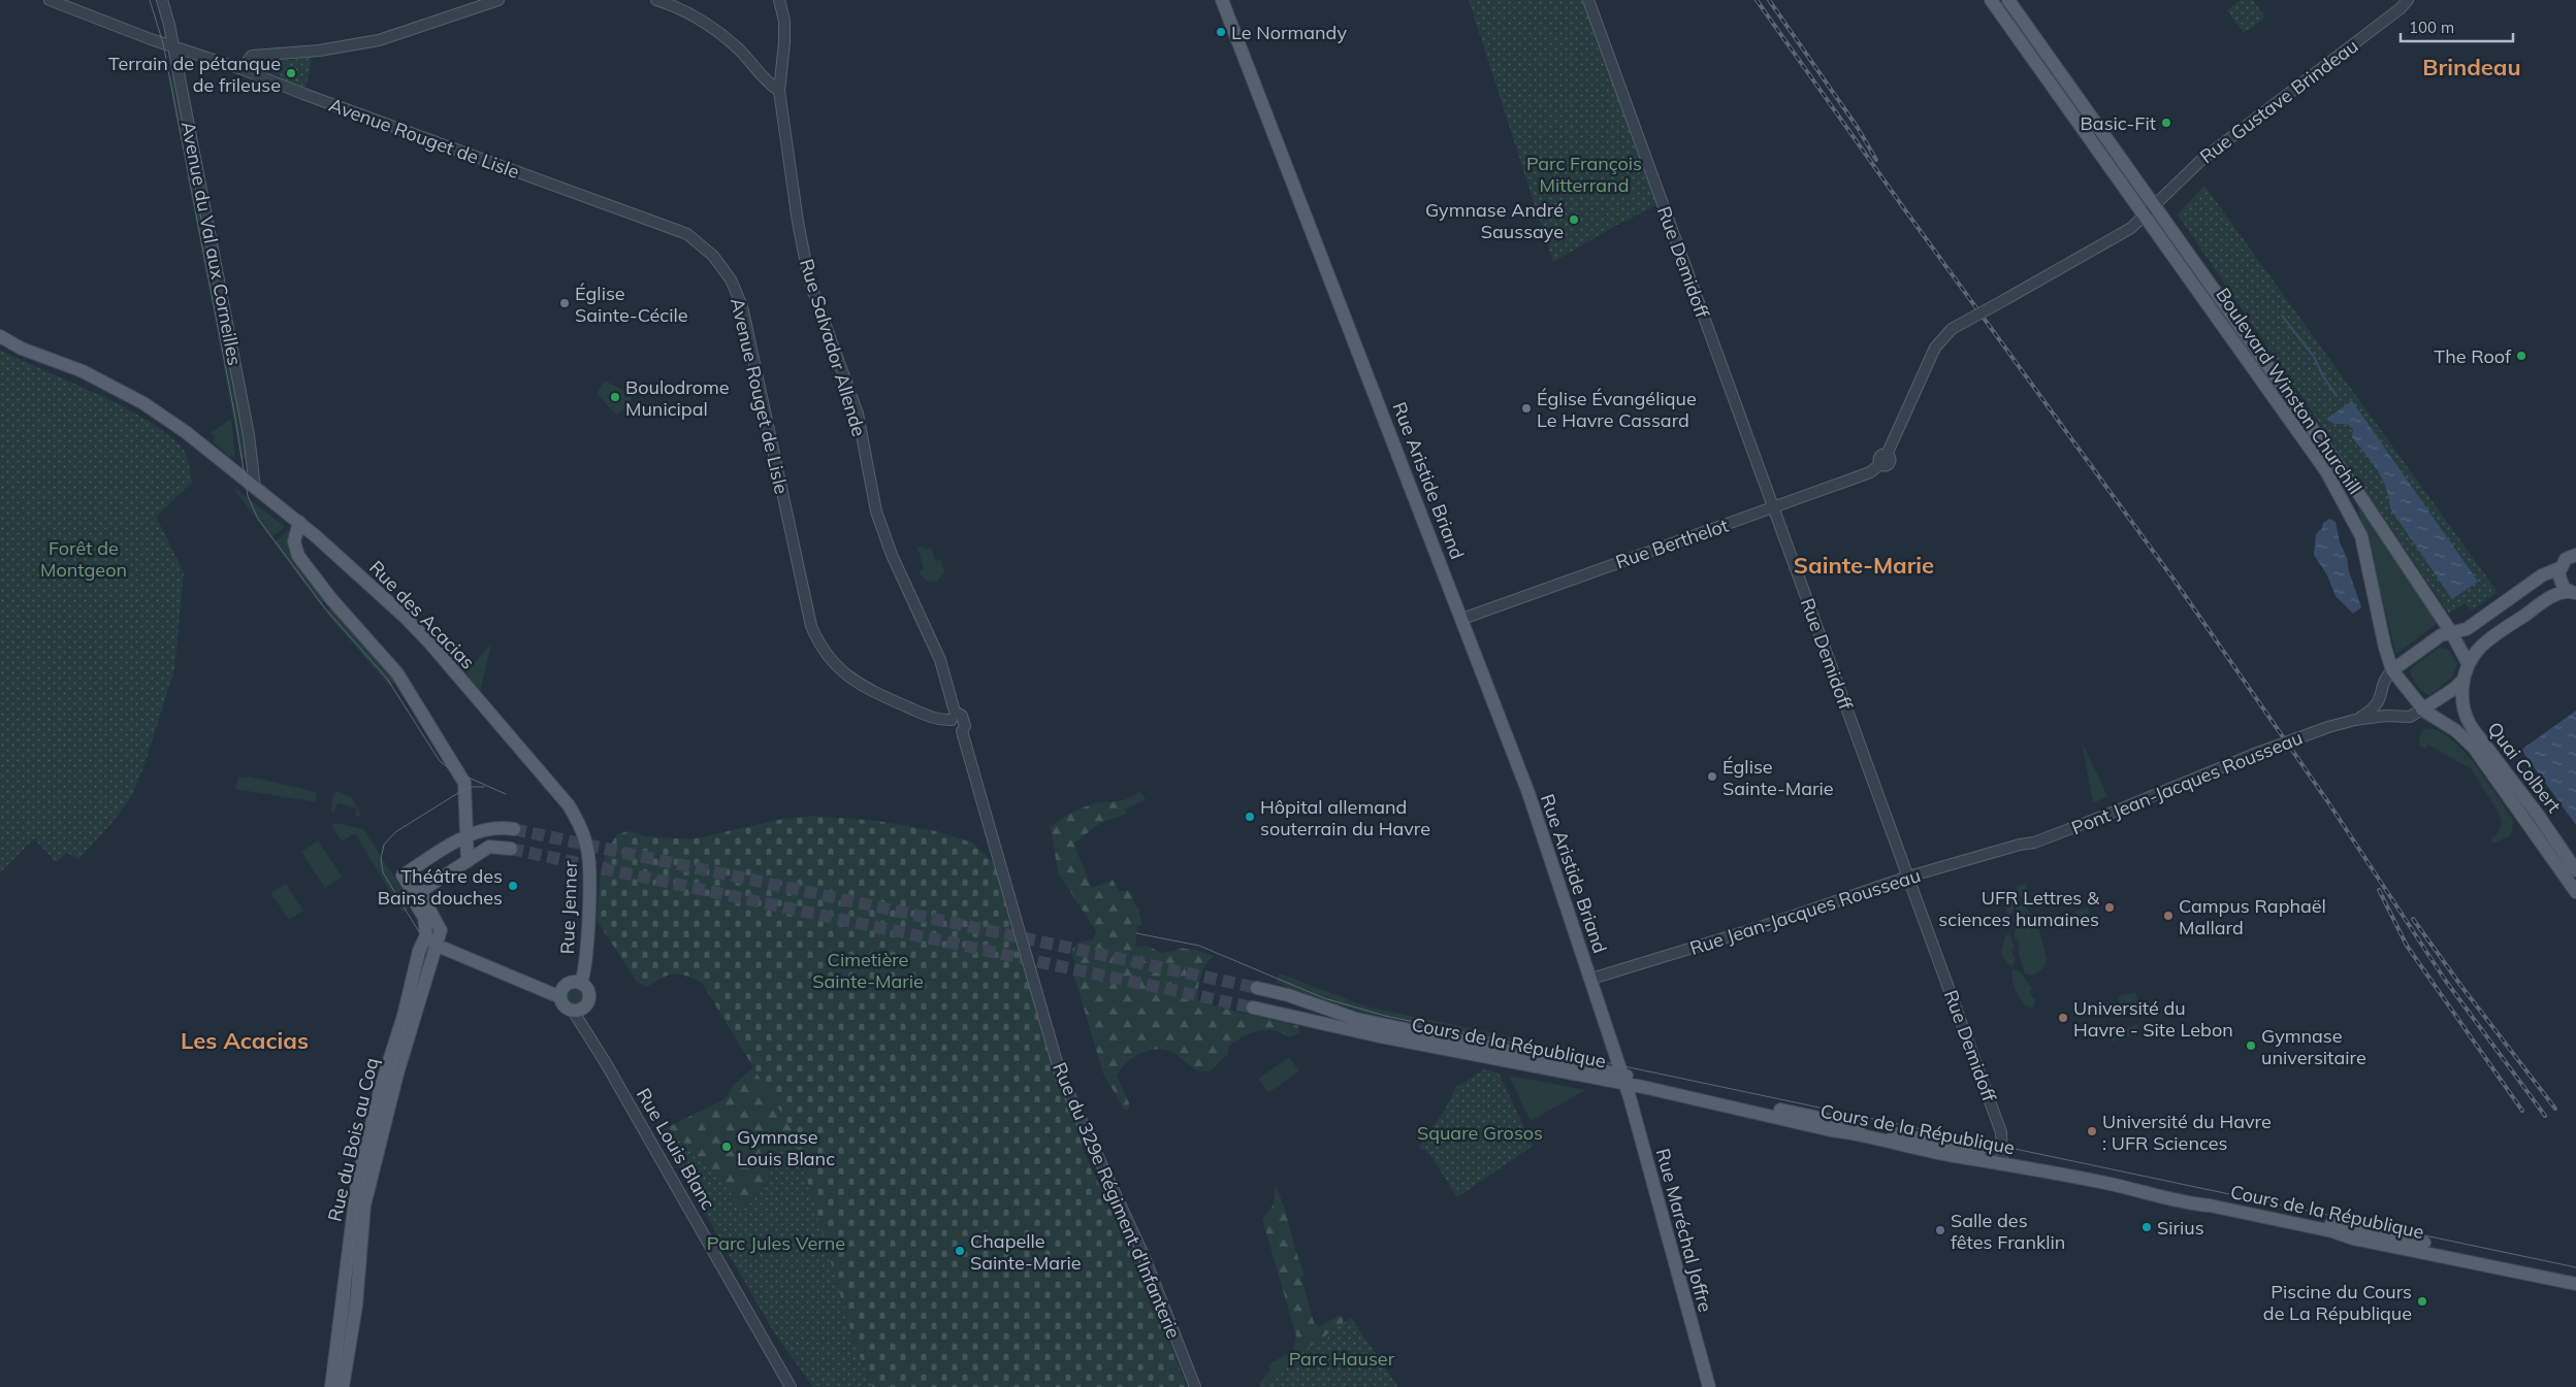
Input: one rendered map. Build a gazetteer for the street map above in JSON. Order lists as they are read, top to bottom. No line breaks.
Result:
{"streets":{"main road":["Boulevard Winston Churchill","Rue Aristide Briand","Rue des Acacias","Quai Colbert","Rue Jenner","Cours de la République","Rue du Bois au Coq","Rue Maréchal Joffre"],"street":["Rue Gustave Brindeau","Avenue Rouget de Lisle","Avenue du Val aux Corneilles","Rue Demidoff","Rue Salvador Allende","Rue Berthelot","Pont Jean-Jacques Rousseau","Rue Jean-Jacques Rousseau","Rue Louis Blanc","Rue du 329e Régiment d'Infanterie"]},"crossings":[["Rue Gustave Brindeau","Boulevard Winston Churchill"],["Rue Gustave Brindeau","Rue Berthelot"],["Avenue Rouget de Lisle","Avenue du Val aux Corneilles"],["Avenue Rouget de Lisle","Rue Salvador Allende"],["Avenue Rouget de Lisle","Rue du 329e Régiment d'Infanterie"],["Avenue du Val aux Corneilles","Rue des Acacias"],["Rue Demidoff","Rue Berthelot"],["Rue Demidoff","Rue Jean-Jacques Rousseau"],["Rue Demidoff","Cours de la République"],["Rue Salvador Allende","Rue du 329e Régiment d'Infanterie"],["Boulevard Winston Churchill","Quai Colbert"],["Boulevard Winston Churchill","Pont Jean-Jacques Rousseau"],["Rue Aristide Briand","Rue Berthelot"],["Rue Aristide Briand","Rue Jean-Jacques Rousseau"],["Rue Aristide Briand","Cours de la République"],["Rue Aristide Briand","Rue Maréchal Joffre"],["Rue des Acacias","Rue Jenner"],["Pont Jean-Jacques Rousseau","Rue Jean-Jacques Rousseau"],["Rue Jenner","Rue Louis Blanc"],["Cours de la République","Rue Maréchal Joffre"]],"districts":["Brindeau","Sainte-Marie","Les Acacias"],"parks":["Parc François Mitterrand","Forêt de Montgeon","Cimetière Sainte-Marie","Square Grosos","Parc Jules Verne","Parc Hauser"],"places":["Le Normandy","Terrain de pétanque de frileuse","Basic-Fit","Gymnase André Saussaye","Église Sainte-Cécile","The Roof","Boulodrome Municipal","Église Évangélique Le Havre Cassard","Église Sainte-Marie","Hôpital allemand souterrain du Havre","Théâtre des Bains douches","UFR Lettres & sciences humaines","Campus Raphaël Mallard","Université du Havre - Site Lebon","Gymnase universitaire","Université du Havre : UFR Sciences","Gymnase Louis Blanc","Sirius","Salle des fêtes Franklin","Chapelle Sainte-Marie","Piscine du Cours de La République"],"scale_bar":"100 m"}
